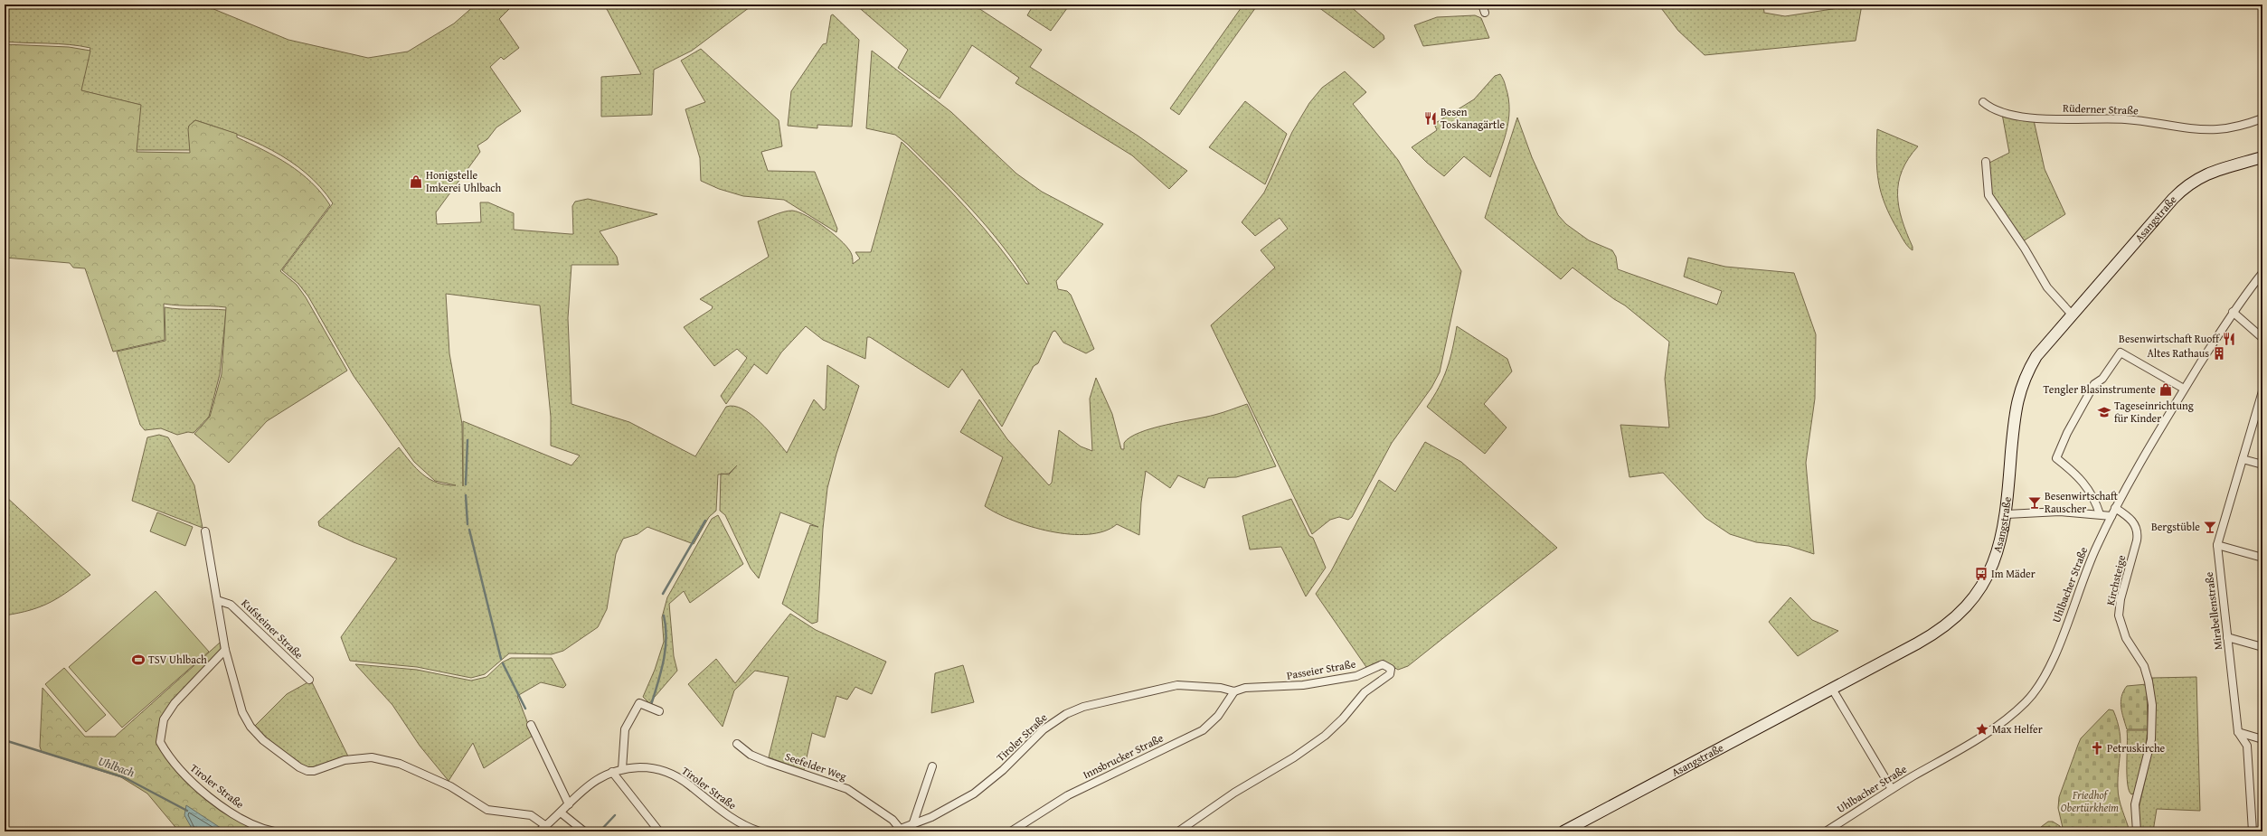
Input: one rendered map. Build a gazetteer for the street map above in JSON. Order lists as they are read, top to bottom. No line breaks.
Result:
{"streets":{"street":["Rüderner Straße","Asangstraße","Kirchsteige","Uhlbacher Straße","Mirabellenstraße","Kufsteiner Straße","Passeier Straße","Tiroler Straße","Innsbrucker Straße","Seefelder Weg"]},"crossings":[["Kirchsteige","Uhlbacher Straße"],["Passeier Straße","Tiroler Straße"],["Passeier Straße","Innsbrucker Straße"],["Tiroler Straße","Seefelder Weg"]],"water":["Uhlbach"],"parks":["Friedhof Obertürkheim"],"places":{"restaurant":["Besen Toskanagärtle","Besenwirtschaft Ruoff"],"shop":["Honigstelle Imkerei Uhlbach","Tengler Blasinstrumente"],"building":["Altes Rathaus"],"school or university":["Tageseinrichtung für Kinder"],"bar":["Besenwirtschaft Rauscher","Bergstüble"],"bus stop":["Im Mäder"],"sports":["TSV Uhlbach"],"place":["Max Helfer"],"church":["Petruskirche"]}}
